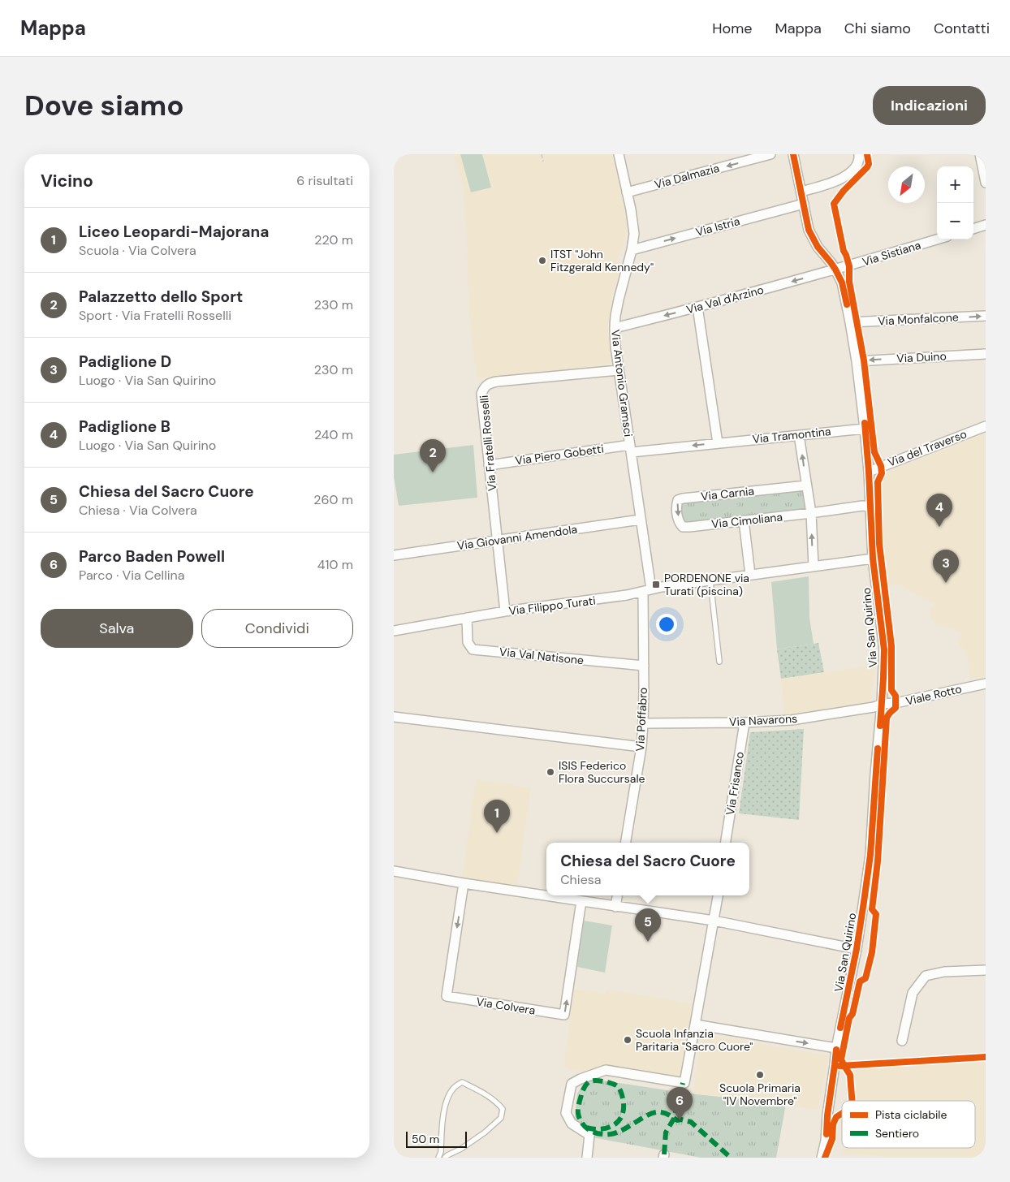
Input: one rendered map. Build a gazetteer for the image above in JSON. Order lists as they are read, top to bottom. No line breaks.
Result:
{"streets":{"street":["Via Dalmazia","Via Istria","Via Sistiana","Via Val d'Arzino","Via Monfalcone","Via Duino","Via Antonio Gramsci","Via Tramontina","Via Fratelli Rosselli","Via del Traverso","Via Piero Gobetti","Via Carnia","Via Cimoliana","Via Giovanni Amendola","Via Filippo Turati","Via San Quirino","Via Val Natisone","Viale Rotto","Via Poffabro","Via Navarons","Via Frisanco","Via Colvera"]},"crossings":[["Via Dalmazia","Via Antonio Gramsci"],["Via Istria","Via Antonio Gramsci"],["Via Istria","Via San Quirino"],["Via Sistiana","Via Val d'Arzino"],["Via Sistiana","Via San Quirino"],["Via Val d'Arzino","Via Antonio Gramsci"],["Via Val d'Arzino","Via San Quirino"],["Via Monfalcone","Via San Quirino"],["Via Duino","Via San Quirino"],["Via Antonio Gramsci","Via Tramontina"],["Via Antonio Gramsci","Via Fratelli Rosselli"],["Via Antonio Gramsci","Via Piero Gobetti"],["Via Antonio Gramsci","Via Giovanni Amendola"],["Via Antonio Gramsci","Via Filippo Turati"],["Via Antonio Gramsci","Via Poffabro"],["Via Tramontina","Via Piero Gobetti"],["Via Tramontina","Via San Quirino"],["Via Fratelli Rosselli","Via Piero Gobetti"],["Via Fratelli Rosselli","Via Giovanni Amendola"],["Via Fratelli Rosselli","Via Filippo Turati"],["Via del Traverso","Via San Quirino"],["Via Carnia","Via Cimoliana"],["Via Cimoliana","Via San Quirino"],["Via Filippo Turati","Via San Quirino"],["Via Filippo Turati","Via Val Natisone"],["Via Filippo Turati","Via Poffabro"],["Via San Quirino","Viale Rotto"],["Via San Quirino","Via Navarons"],["Via Val Natisone","Via Poffabro"],["Viale Rotto","Via Navarons"],["Via Poffabro","Via Navarons"],["Via Navarons","Via Frisanco"]],"one_way":["Via Dalmazia","Via Istria","Via Val d'Arzino","Via Monfalcone","Via Duino","Via Tramontina"],"places":{"other":["ITST \"John Fitzgerald Kennedy\"","ISIS Federico Flora Succursale","Scuola Infanzia Paritaria \"Sacro Cuore\"","Scuola Primaria \"IV Novembre\""],"transit":["PORDENONE via Turati (piscina)"]},"legend":["Pista ciclabile","Sentiero"],"scale_bar":"50 m","north":"bottom left","page":{"header":"Mappa","nav":["Home","Mappa","Chi siamo","Contatti"],"buttons":["Indicazioni",["Salva","Condividi"]],"title":"Dove siamo","heading":["Vicino","6 risultati"],"map_buttons":["+","−"],"list":[{"mark":"1","name":"Liceo Leopardi-Majorana","note":"Scuola · Via Colvera","value":"220 m"},{"mark":"2","name":"Palazzetto dello Sport","note":"Sport · Via Fratelli Rosselli","value":"230 m"},{"mark":"3","name":"Padiglione D","note":"Luogo · Via San Quirino","value":"230 m"},{"mark":"4","name":"Padiglione B","note":"Luogo · Via San Quirino","value":"240 m"},{"mark":"5","name":"Chiesa del Sacro Cuore","note":"Chiesa · Via Colvera","value":"260 m"},{"mark":"6","name":"Parco Baden Powell","note":"Parco · Via Cellina","value":"410 m"}],"pins":["2","4","3","1","5","6"],"popup":["Chiesa del Sacro Cuore","Chiesa"],"scale":"50 m"}}
